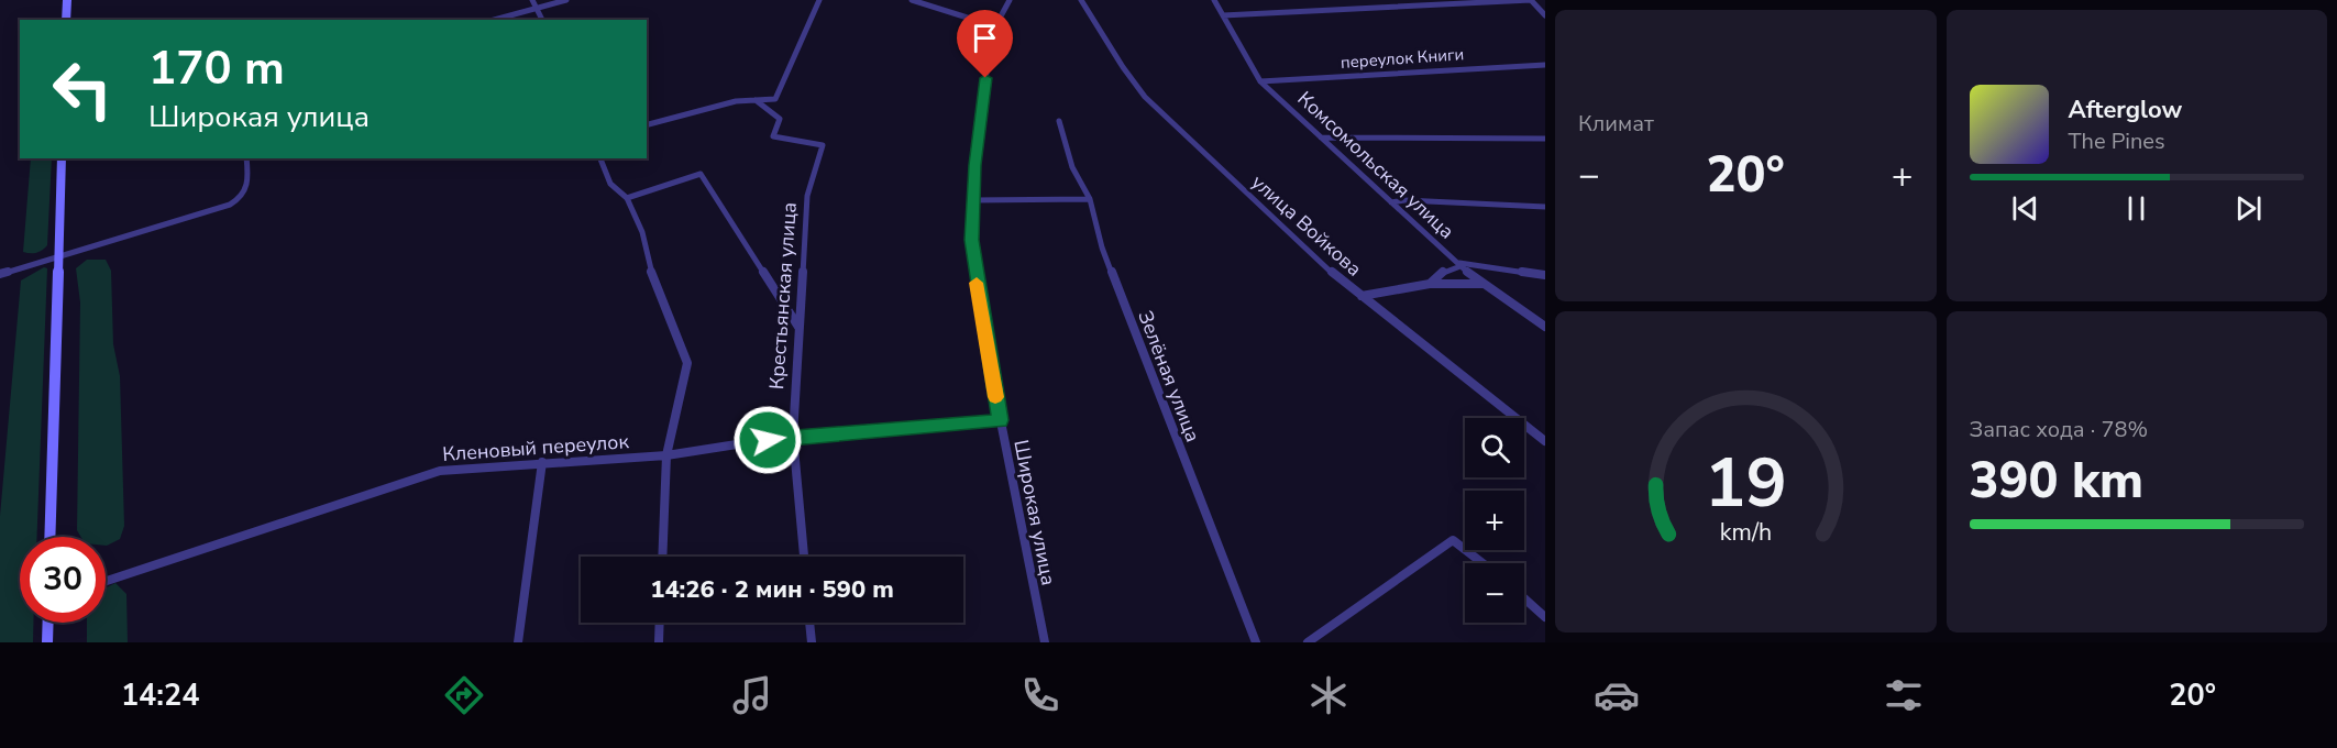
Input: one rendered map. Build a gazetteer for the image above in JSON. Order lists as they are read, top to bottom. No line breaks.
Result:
{"streets":{"street":["переулок Книги","Комсомольская улица","улица Войкова","Крестьянская улица","Зелёная улица","Кленовый переулок","Широкая улица"]},"crossings":[["переулок Книги","Комсомольская улица"],["Крестьянская улица","Кленовый переулок"],["Кленовый переулок","Широкая улица"]],"page":{"tile":["Климат",["Запас хода · 78%","390 km"]],"turn":["170 m","Широкая улица"],"song":["Afterglow","The Pines"],"heat":["−","20°","+"],"map_buttons":["+","−"],"limit":"30","trip":"14:26 · 2 мин · 590 m","tabs":["14:24","20°"],"gauge":["19","km/h"]}}
